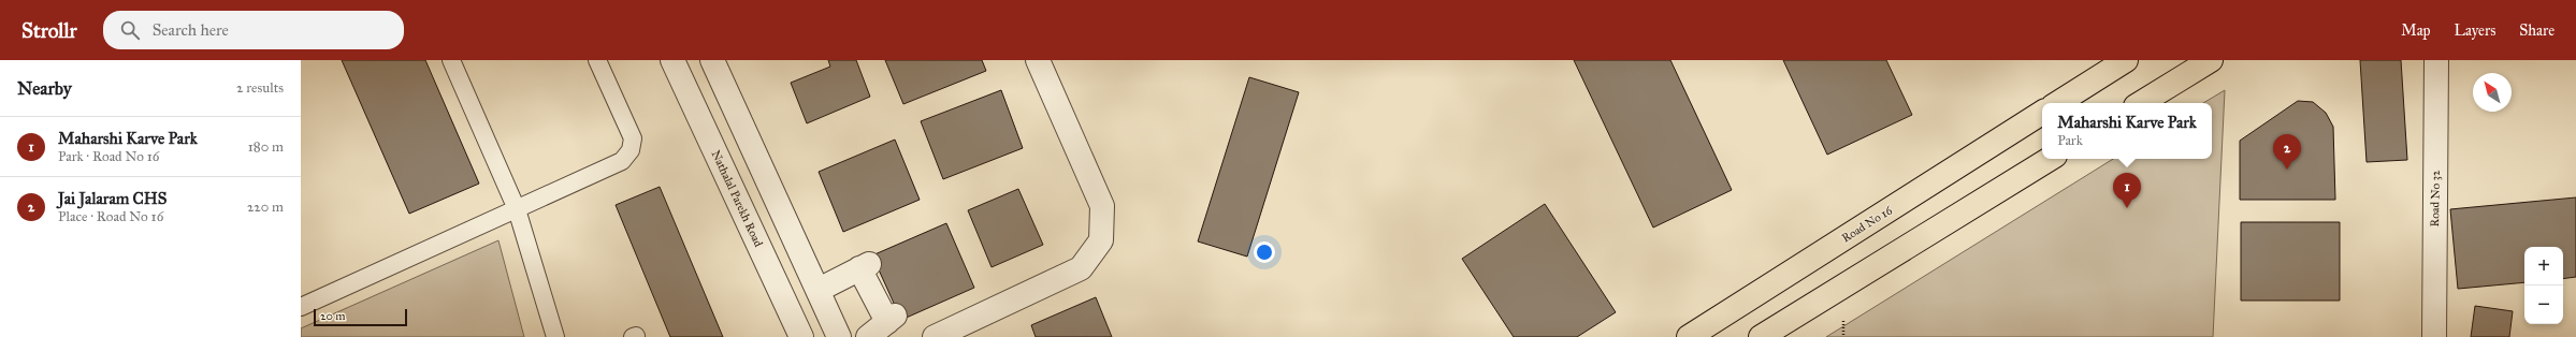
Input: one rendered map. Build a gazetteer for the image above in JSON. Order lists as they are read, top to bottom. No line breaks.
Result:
{"streets":{"main road":["Road No 16"],"street":["Nathalal Parekh Road","Road No 32"]},"scale_bar":"20 m","north":"top left","page":{"header":"Strollr","search":"Search here","nav":["Map","Layers","Share"],"heading":["Nearby","2 results"],"popup":["Maharshi Karve Park","Park"],"list":[{"mark":"1","name":"Maharshi Karve Park","note":"Park · Road No 16","value":"180 m"},{"mark":"2","name":"Jai Jalaram CHS","note":"Place · Road No 16","value":"220 m"}],"pins":["2","1"],"map_buttons":["+","−"],"scale":"20 m"}}
